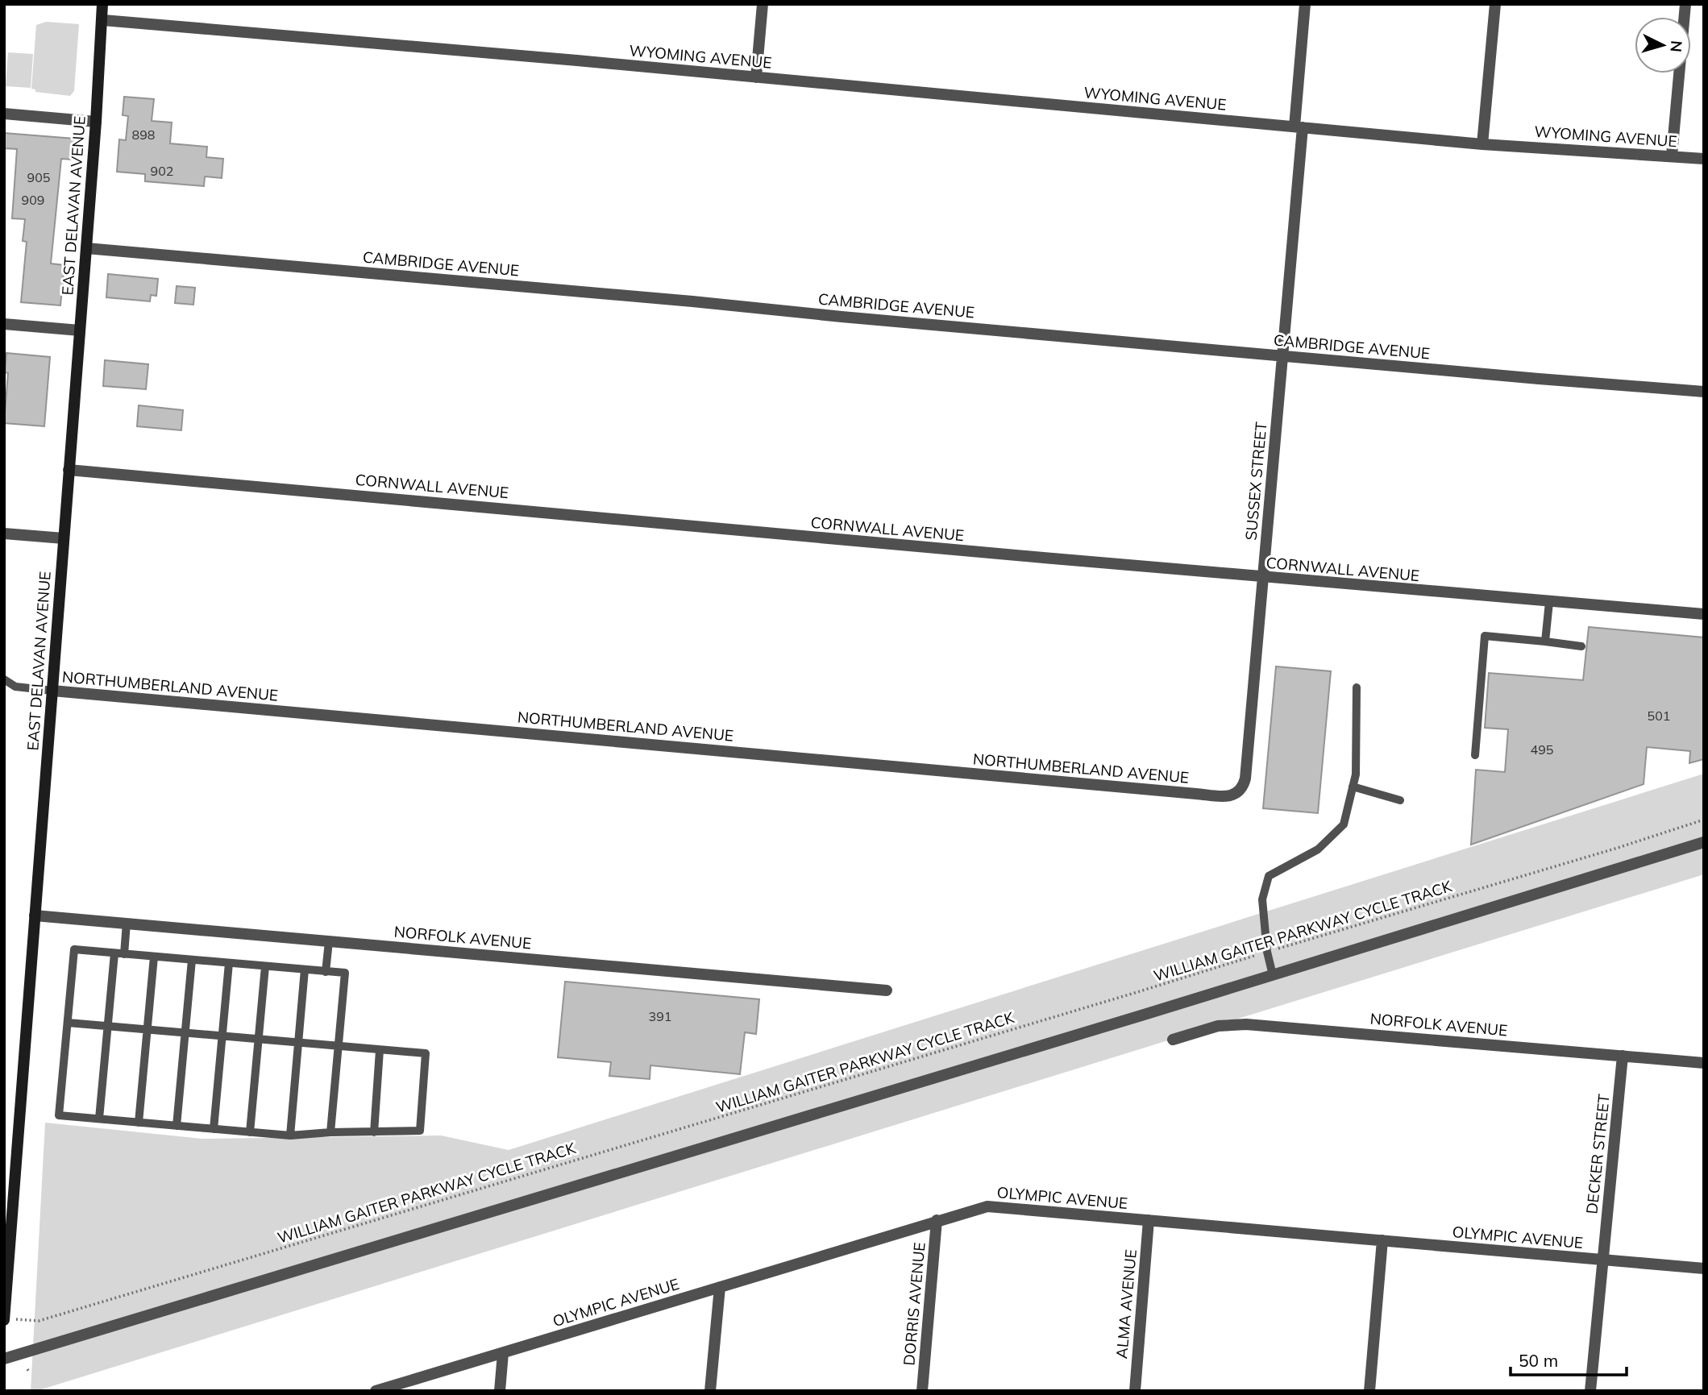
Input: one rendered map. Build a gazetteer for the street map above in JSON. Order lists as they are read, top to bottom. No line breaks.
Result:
{"streets":{"street":["WYOMING AVENUE","EAST DELAVAN AVENUE","CAMBRIDGE AVENUE","SUSSEX STREET","CORNWALL AVENUE","NORTHUMBERLAND AVENUE","NORFOLK AVENUE","DECKER STREET","OLYMPIC AVENUE","DORRIS AVENUE","ALMA AVENUE"],"path":["WILLIAM GAITER PARKWAY CYCLE TRACK"]},"crossings":[["WYOMING AVENUE","EAST DELAVAN AVENUE"],["WYOMING AVENUE","SUSSEX STREET"],["EAST DELAVAN AVENUE","CAMBRIDGE AVENUE"],["EAST DELAVAN AVENUE","CORNWALL AVENUE"],["EAST DELAVAN AVENUE","NORTHUMBERLAND AVENUE"],["EAST DELAVAN AVENUE","NORFOLK AVENUE"],["CAMBRIDGE AVENUE","SUSSEX STREET"],["SUSSEX STREET","CORNWALL AVENUE"],["SUSSEX STREET","NORTHUMBERLAND AVENUE"],["NORFOLK AVENUE","DECKER STREET"],["DECKER STREET","OLYMPIC AVENUE"],["OLYMPIC AVENUE","DORRIS AVENUE"],["OLYMPIC AVENUE","ALMA AVENUE"]],"house_numbers":["898","902","905","909","501","495","391"],"scale_bar":"50 m","north":"right"}
